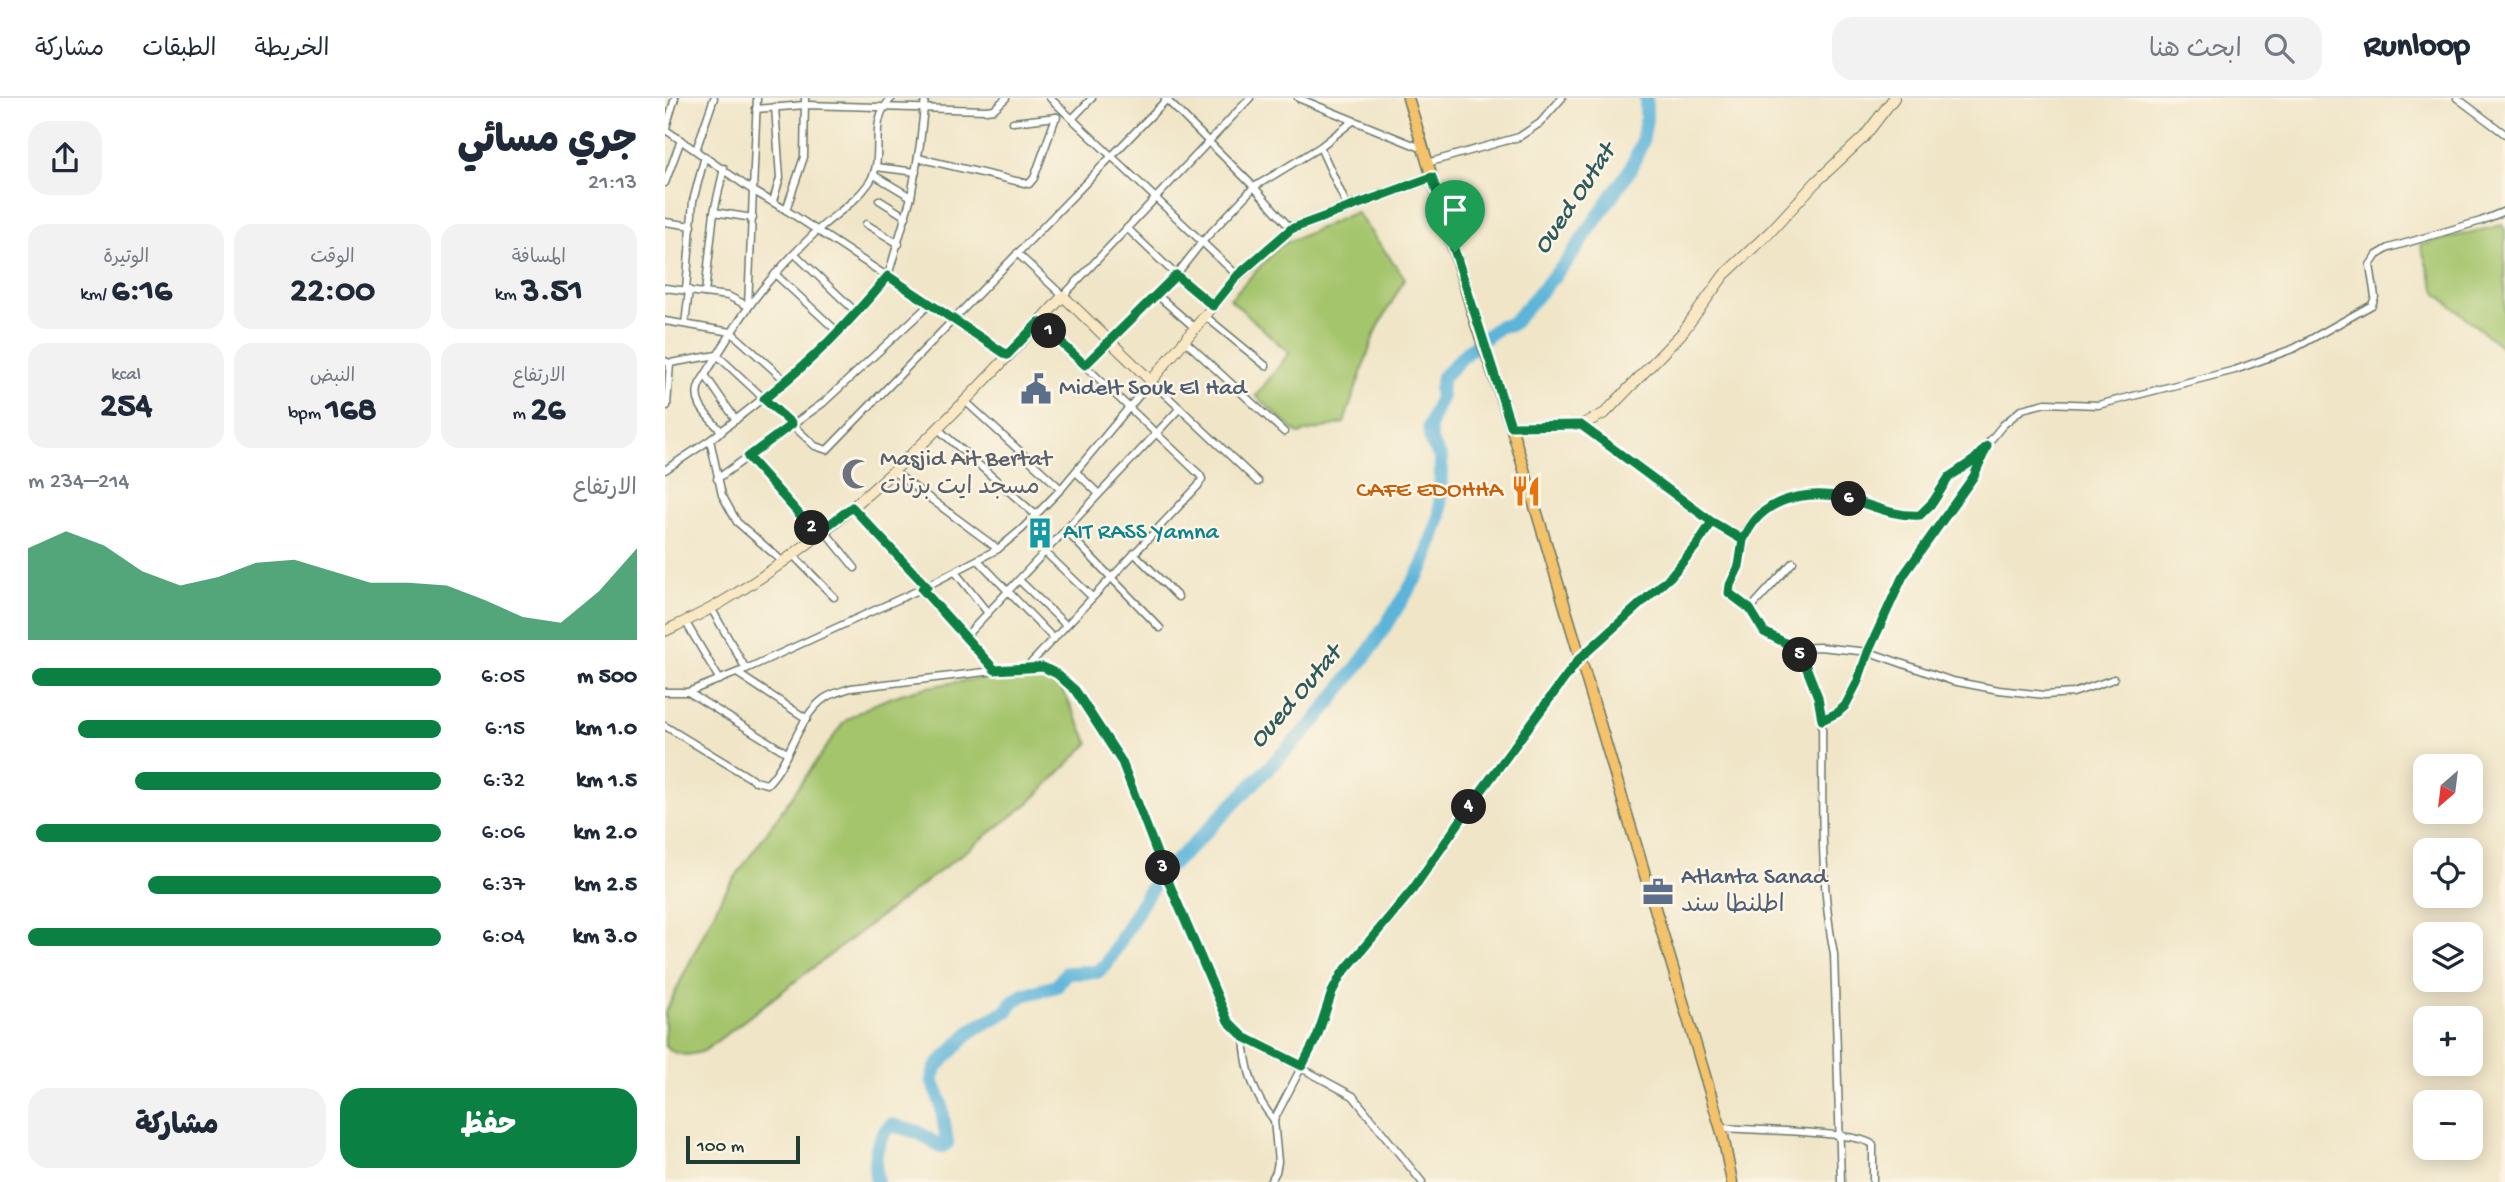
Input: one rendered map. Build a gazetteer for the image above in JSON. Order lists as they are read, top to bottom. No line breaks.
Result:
{"water":["Oued Outat"],"places":{"public building":["Midelt Souk El Had"],"mosque":["Masjid Ait Bertat مسجد ايت برتات"],"restaurant":["CAFE EDOHHA"],"building":["AIT RASS Yamna"],"office":["Atlanta Sanad اطلنطا سند"]},"scale_bar":"100 m","north":"bottom left","page":{"header":"Runloop","search":"ابحث هنا","nav":["الخريطة","الطبقات","مشاركة"],"heading":["جري مسائي","21:13"],"stats":[["المسافة","3.51 km"],["الوقت","22:00"],["الوتيرة","6:16 /km"],["الارتفاع","26 m"],["النبض","168 bpm"],["kcal","254"]],"pins":["1","6","2","5","4","3"],"chart":["الارتفاع","214–234 m"],"list":[{"name":"500 m","note":"6:05"},{"name":"1.0 km","note":"6:15"},{"name":"1.5 km","note":"6:32"},{"name":"2.0 km","note":"6:06"},{"name":"2.5 km","note":"6:37"},{"name":"3.0 km","note":"6:04"}],"map_buttons":["+","−"],"buttons":["حفظ","مشاركة"],"scale":"100 m"}}
